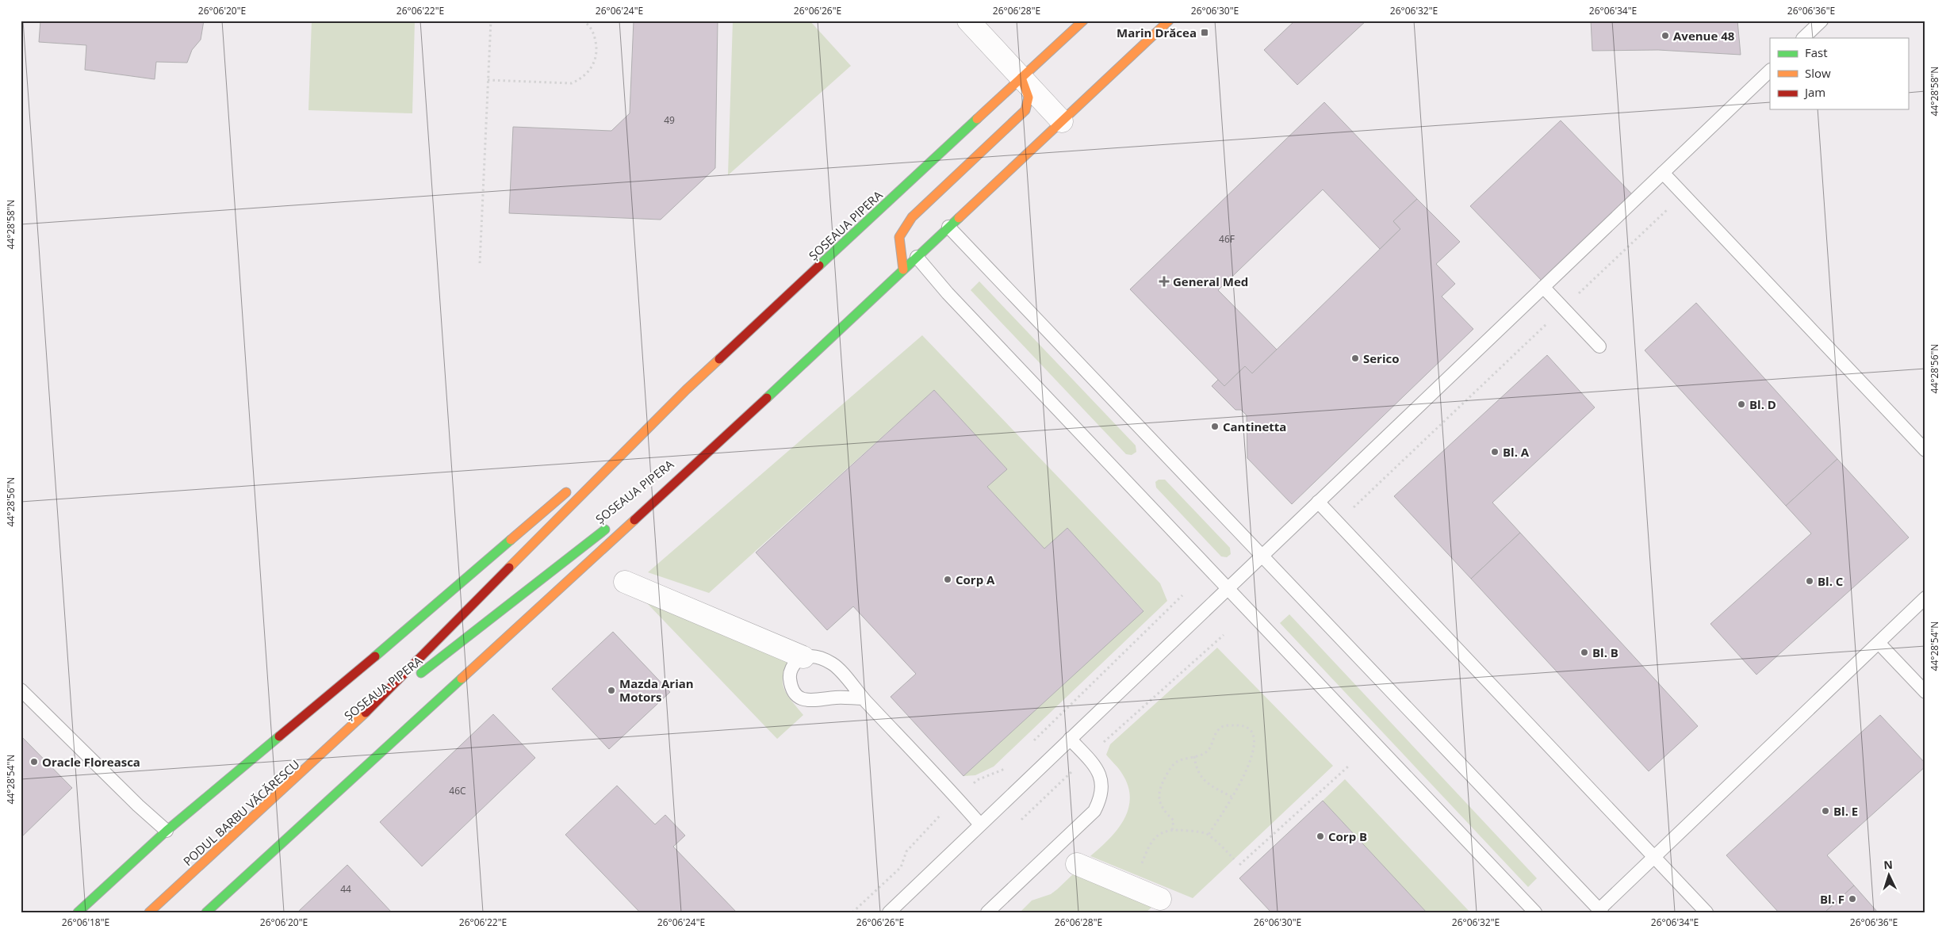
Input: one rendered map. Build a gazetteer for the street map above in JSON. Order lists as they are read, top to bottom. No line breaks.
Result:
{"streets":{"main road":["ȘOSEAUA PIPERA","PODUL BARBU VĂCĂRESCU"]},"crossings":[["ȘOSEAUA PIPERA","PODUL BARBU VĂCĂRESCU"]],"places":{"transit":["Marin Drăcea"],"other":["Avenue 48","Serico","Bl. D","Cantinetta","Bl. A","Corp A","Bl. C","Bl. B","Mazda Arian Motors","Oracle Floreasca","Bl. E","Corp B","Bl. F"],"health":["General Med"]},"house_numbers":["49","46F","46C","44"],"legend":["Fast","Slow","Jam"],"north":"top","coordinates":["26°06'20\"E","26°06'22\"E","26°06'24\"E","26°06'26\"E","26°06'28\"E","26°06'30\"E","26°06'32\"E","26°06'34\"E","26°06'36\"E","44°28'58\"N","44°28'56\"N","44°28'54\"N","26°06'18\"E"]}
